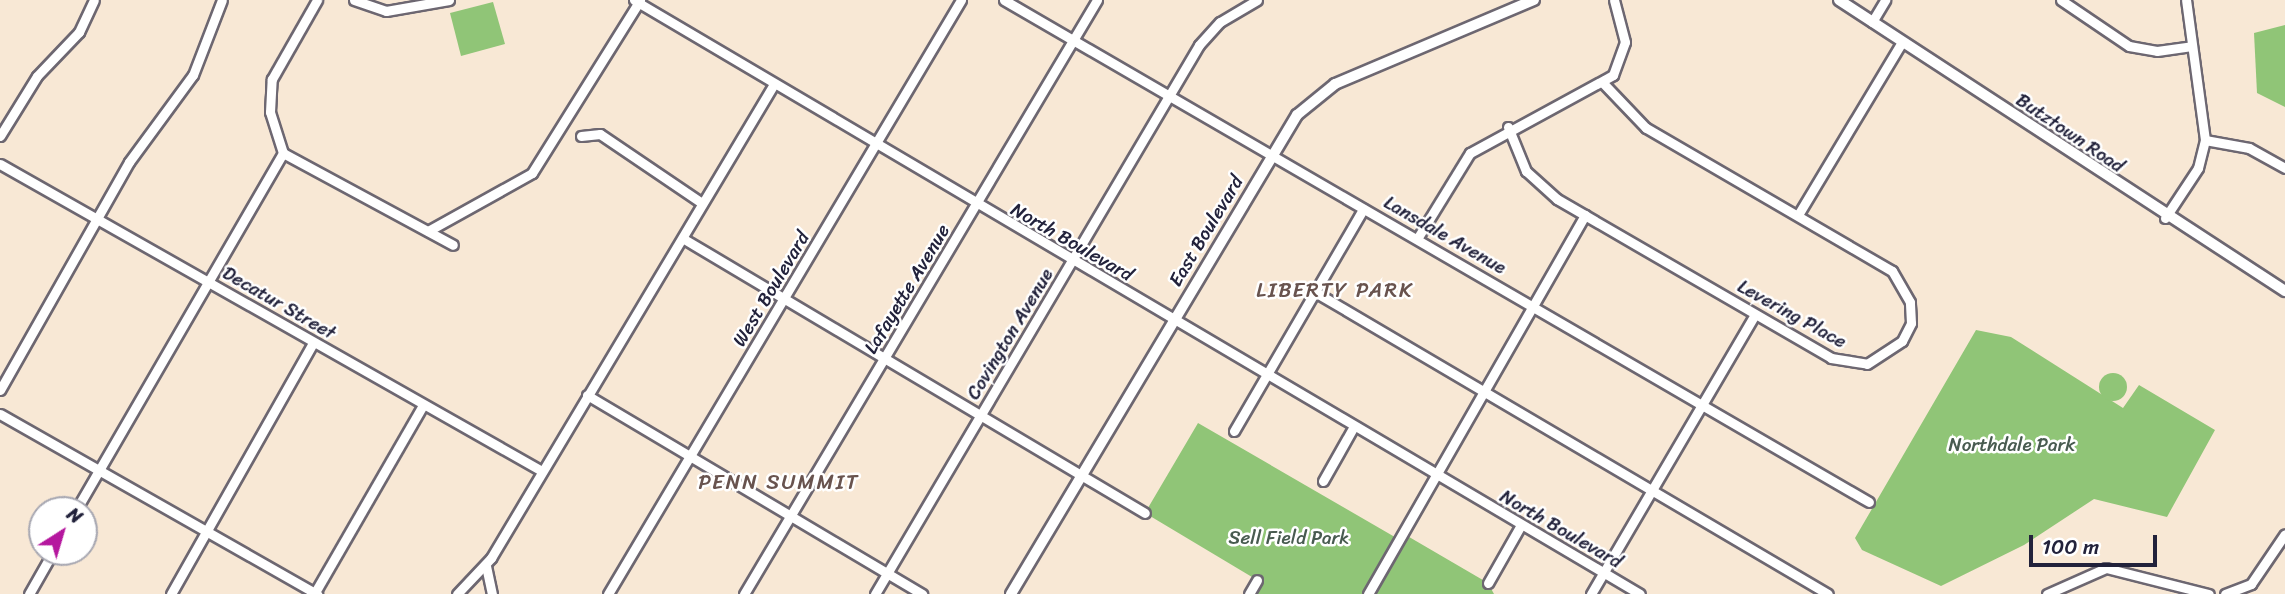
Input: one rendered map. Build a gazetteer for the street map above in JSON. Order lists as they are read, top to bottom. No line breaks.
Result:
{"streets":{"street":["Butztown Road","East Boulevard","Lansdale Avenue","North Boulevard","West Boulevard","Lafayette Avenue","Decatur Street","Levering Place","Covington Avenue"]},"crossings":[["East Boulevard","Lansdale Avenue"],["East Boulevard","North Boulevard"],["Lansdale Avenue","Lafayette Avenue"],["Lansdale Avenue","Covington Avenue"],["North Boulevard","West Boulevard"],["North Boulevard","Lafayette Avenue"],["North Boulevard","Covington Avenue"]],"districts":["LIBERTY PARK","PENN SUMMIT"],"parks":["Northdale Park","Sell Field Park"],"scale_bar":"100 m","north":"top right"}
